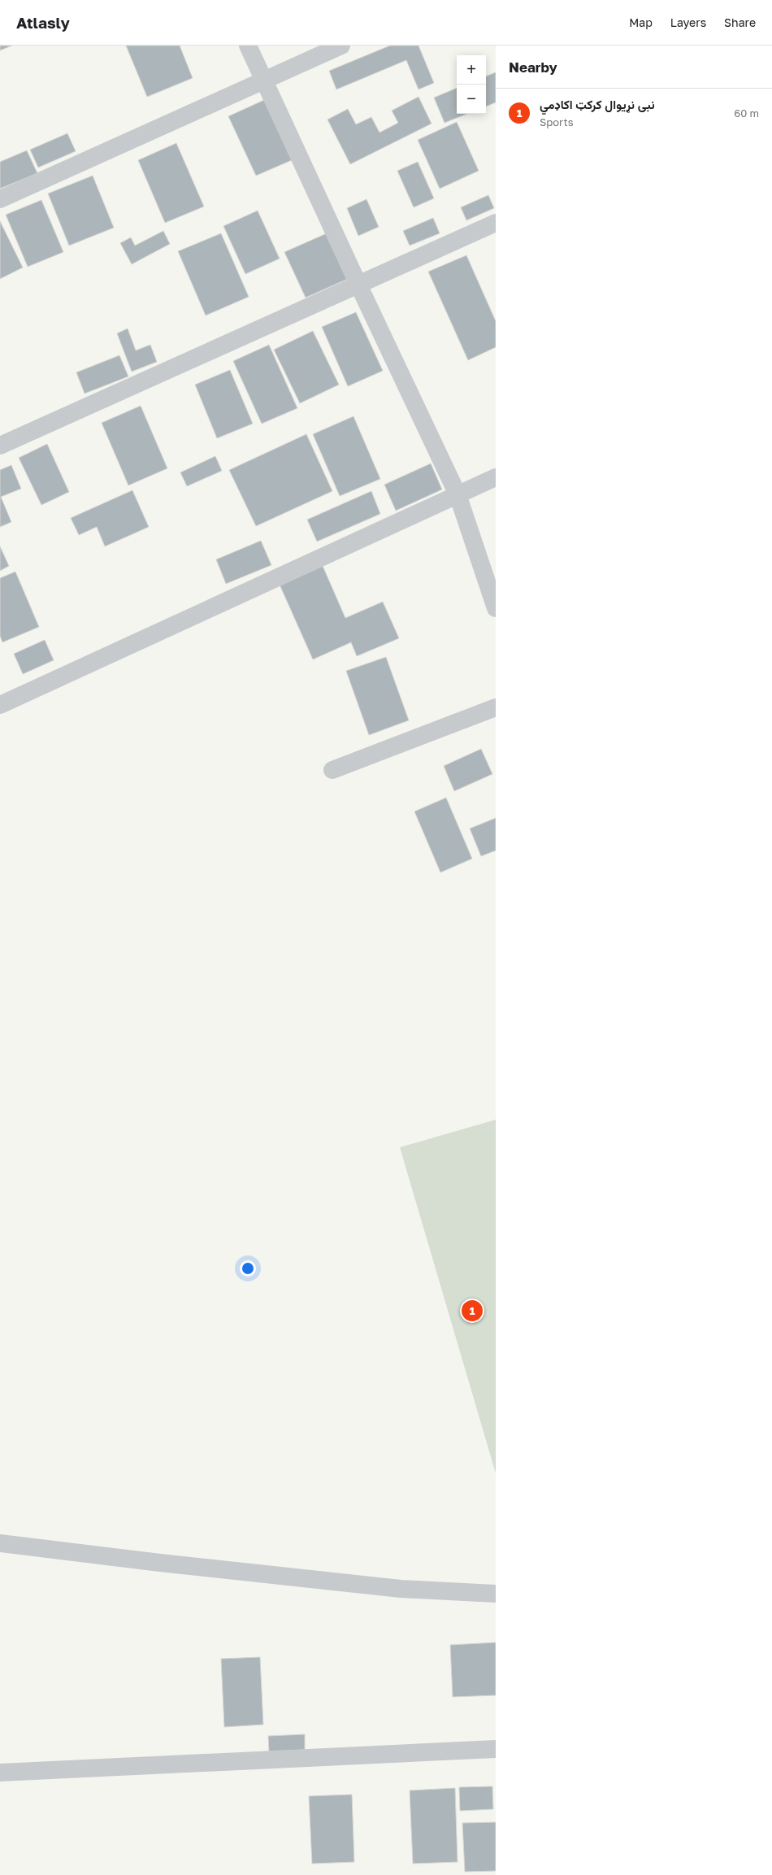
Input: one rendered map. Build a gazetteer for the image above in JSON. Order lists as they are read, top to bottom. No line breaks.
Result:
{"page":{"header":"Atlasly","nav":["Map","Layers","Share"],"heading":"Nearby","map_buttons":["+","−"],"list":[{"mark":"1","name":"نبی نړیوال کرکټ اکاډمي","note":"Sports","value":"60 m"}],"pins":"1"}}
